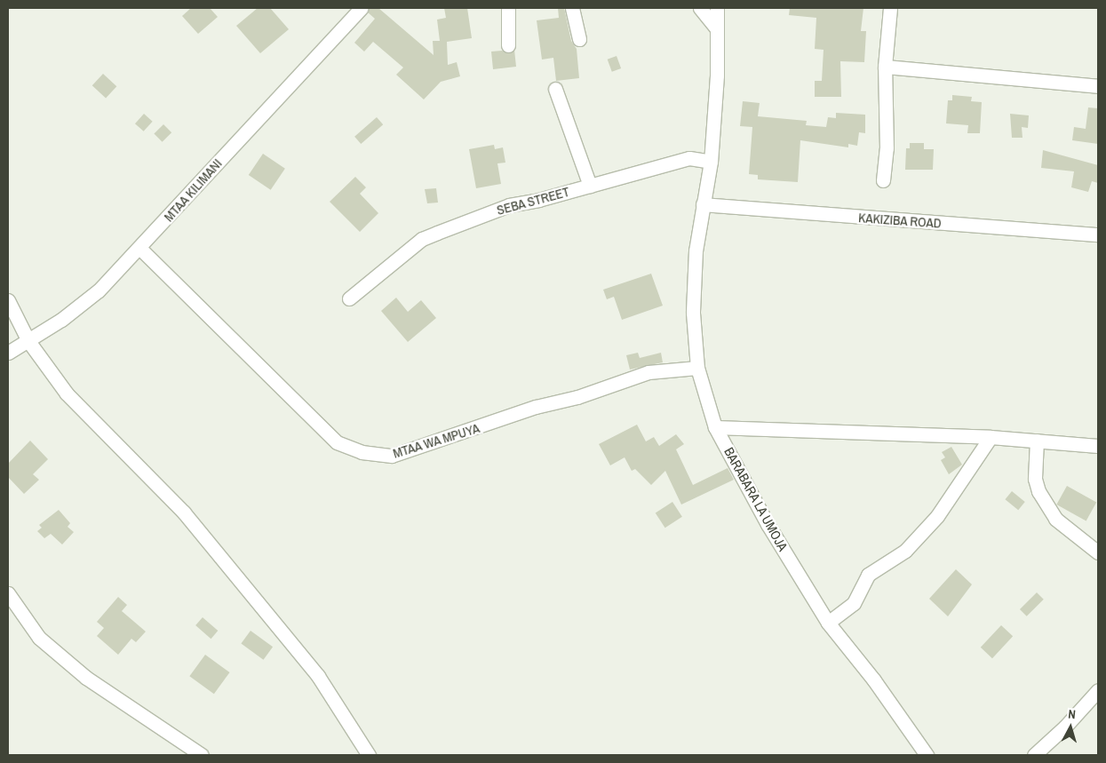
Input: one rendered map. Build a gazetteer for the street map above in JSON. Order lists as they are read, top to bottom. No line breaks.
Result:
{"streets":{"street":["MTAA KILIMANI","SEBA STREET","KAKIZIBA ROAD","MTAA WA MPUYA","BARABARA LA UMOJA"]},"crossings":[["MTAA KILIMANI","MTAA WA MPUYA"],["SEBA STREET","BARABARA LA UMOJA"],["KAKIZIBA ROAD","BARABARA LA UMOJA"],["MTAA WA MPUYA","BARABARA LA UMOJA"]],"north":"top"}
